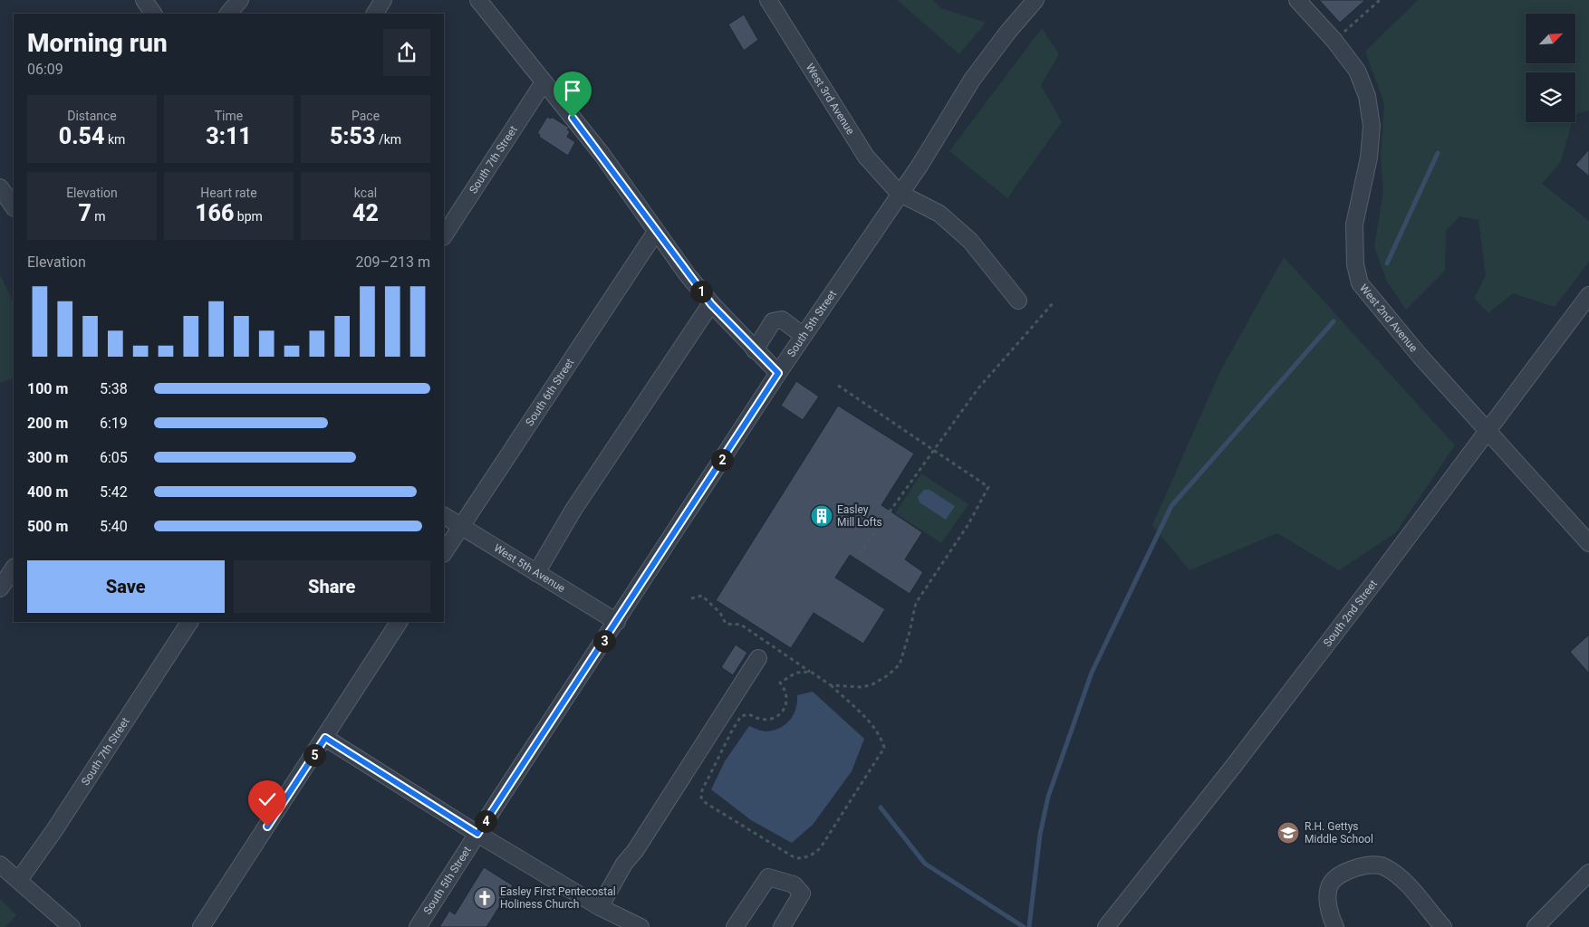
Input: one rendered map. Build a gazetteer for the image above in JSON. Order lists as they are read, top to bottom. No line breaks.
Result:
{"streets":{"street":["West 3rd Avenue","South 7th Street","West 2nd Avenue","South 5th Street","South 6th Street","West 5th Avenue","South 2nd Street"]},"crossings":[["West 3rd Avenue","South 5th Street"],["West 2nd Avenue","South 2nd Street"],["South 5th Street","West 5th Avenue"],["South 6th Street","West 5th Avenue"]],"places":{"building":["Easley Mill Lofts"],"school or university":["R.H. Gettys Middle School"],"church":["Easley First Pentecostal Holiness Church"]},"north":"top right","page":{"heading":["Morning run","06:09"],"stats":[["Distance","0.54 km"],["Time","3:11"],["Pace","5:53 /km"],["Elevation","7 m"],["Heart rate","166 bpm"],["kcal","42"]],"chart":["Elevation","209–213 m"],"pins":["1","2","3","5","4"],"list":[{"name":"100 m","note":"5:38"},{"name":"200 m","note":"6:19"},{"name":"300 m","note":"6:05"},{"name":"400 m","note":"5:42"},{"name":"500 m","note":"5:40"}],"buttons":["Save","Share"]}}
